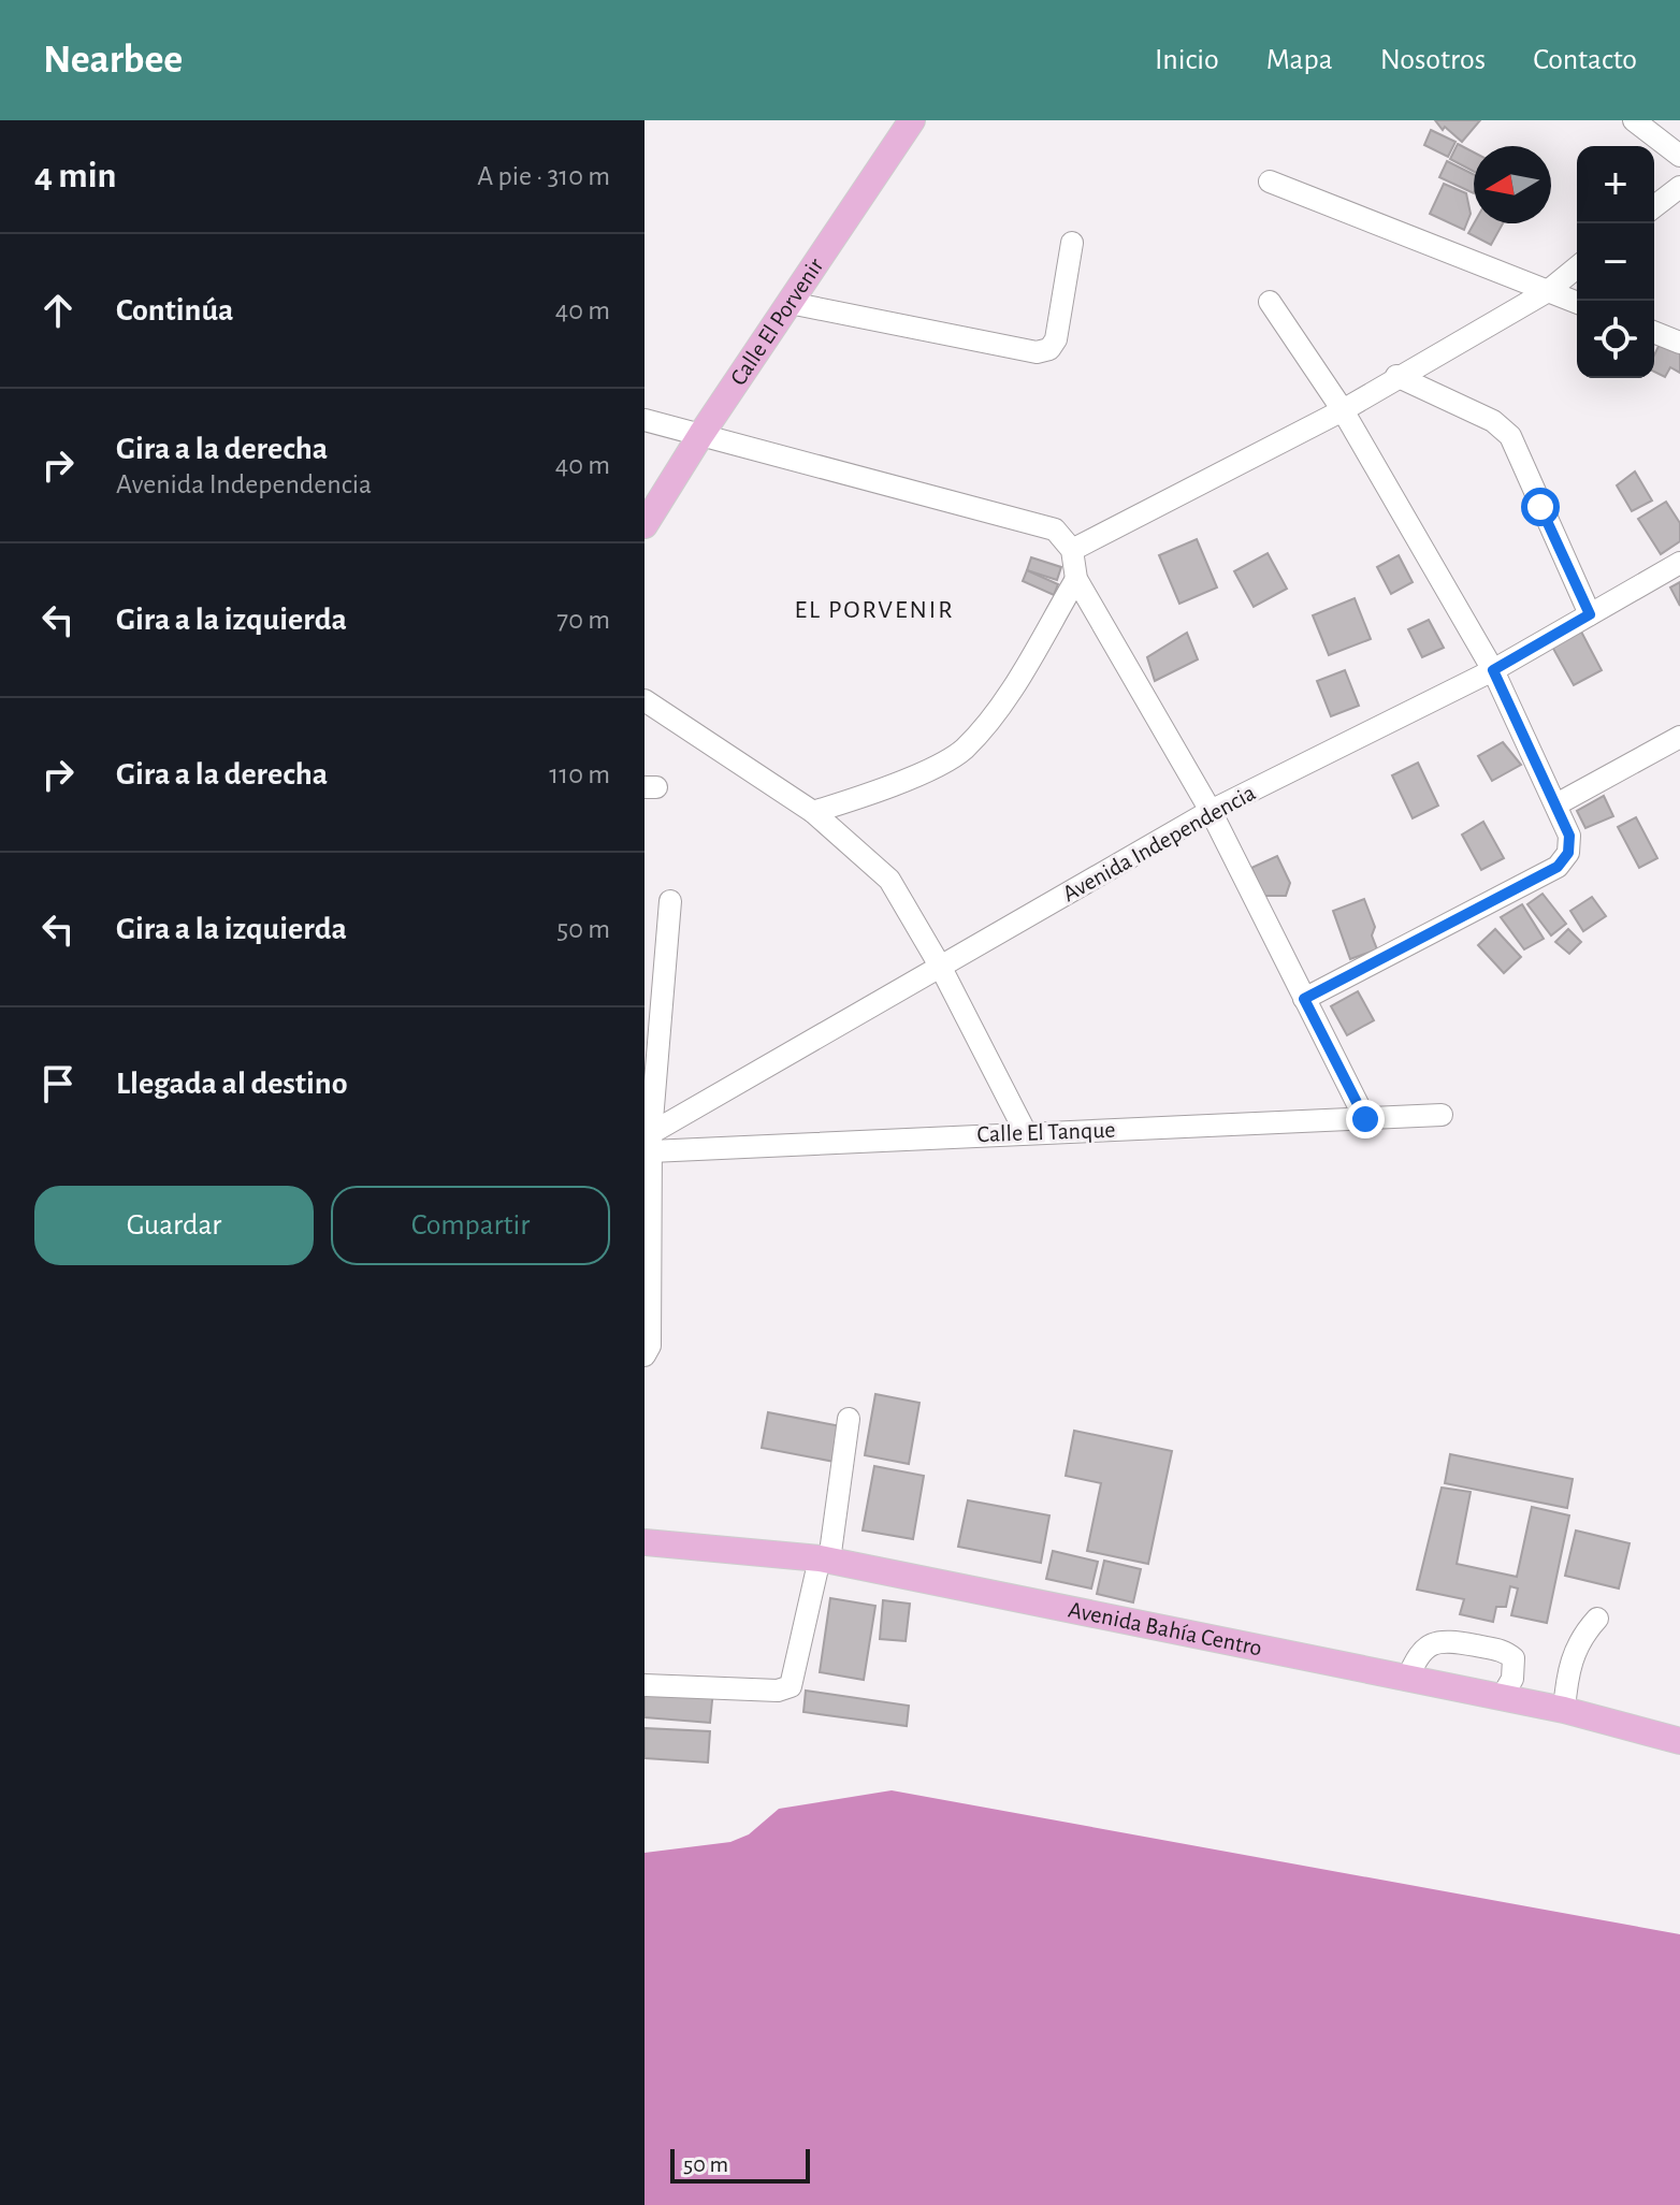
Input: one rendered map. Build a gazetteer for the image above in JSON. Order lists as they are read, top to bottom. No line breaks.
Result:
{"streets":{"main road":["Calle El Porvenir","Avenida Bahía Centro"],"street":["Avenida Independencia","Calle El Tanque"]},"crossings":[["Avenida Independencia","Calle El Tanque"]],"districts":["EL PORVENIR"],"scale_bar":"50 m","north":"left","page":{"header":"Nearbee","nav":["Inicio","Mapa","Nosotros","Contacto"],"heading":["4 min","A pie · 310 m"],"map_buttons":["+","−"],"list":[["Continúa","40 m"],["Gira a la derecha","Avenida Independencia","40 m"],["Gira a la izquierda","70 m"],["Gira a la derecha","110 m"],["Gira a la izquierda","50 m"],"Llegada al destino"],"buttons":["Guardar","Compartir"],"scale":"50 m"}}
